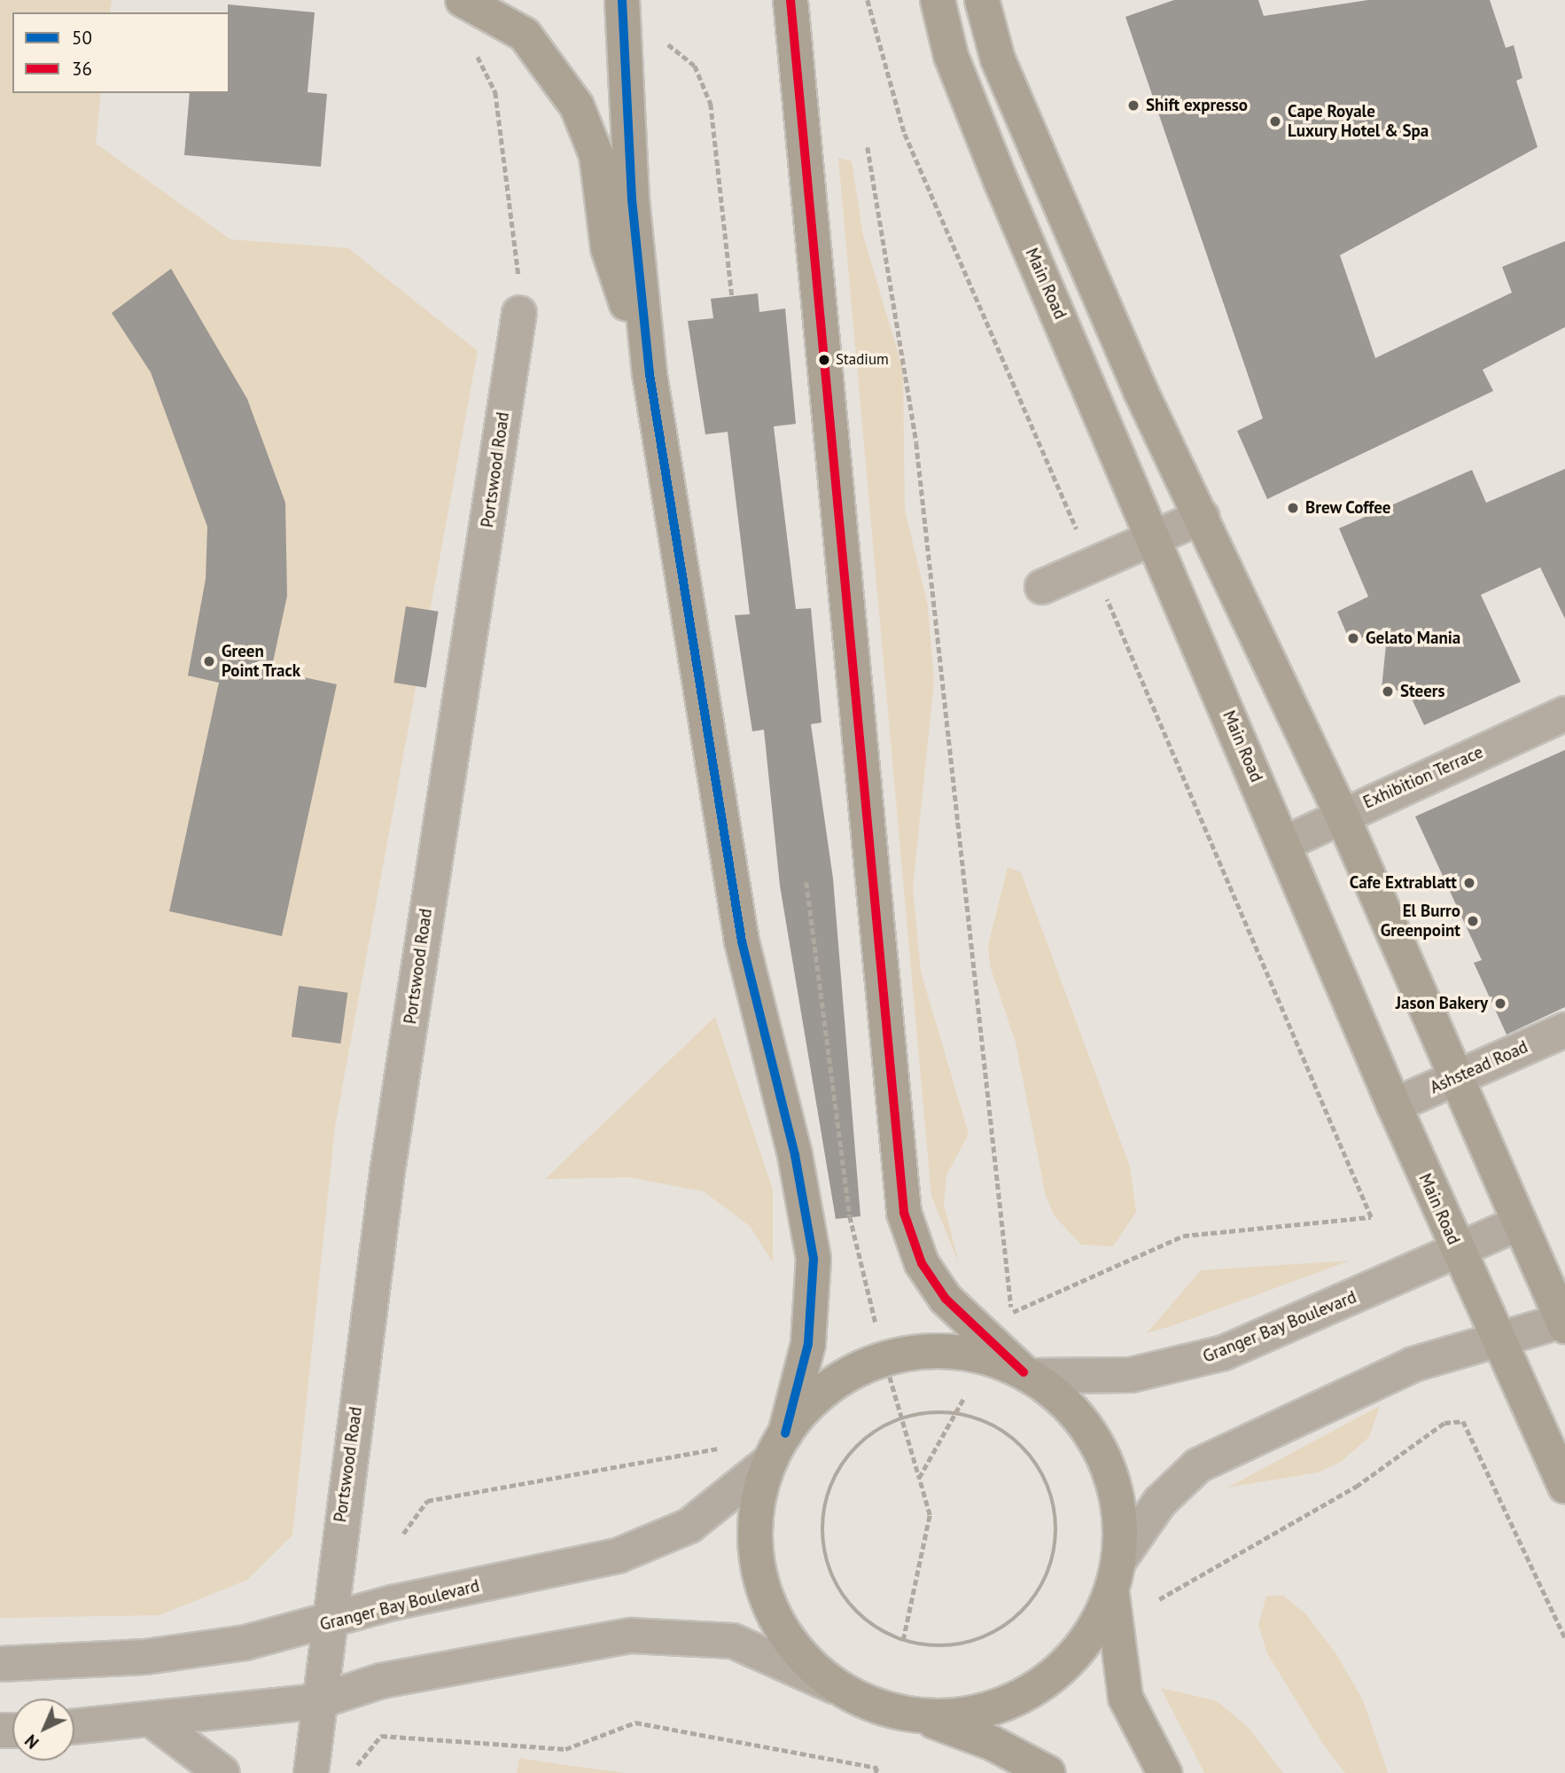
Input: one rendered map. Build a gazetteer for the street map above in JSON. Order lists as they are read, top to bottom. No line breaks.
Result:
{"streets":{"main road":["Main Road"],"street":["Portswood Road","Exhibition Terrace","Ashstead Road","Granger Bay Boulevard"]},"crossings":[["Main Road","Exhibition Terrace"],["Main Road","Ashstead Road"],["Main Road","Granger Bay Boulevard"],["Portswood Road","Granger Bay Boulevard"]],"places":["Shift expresso","Cape Royale Luxury Hotel & Spa","Stadium","Brew Coffee","Gelato Mania","Green Point Track","Steers","Cafe Extrablatt","El Burro Greenpoint","Jason Bakery"],"lines":["transit line 50","transit line 36"],"legend":["50","36"],"north":"bottom left"}
